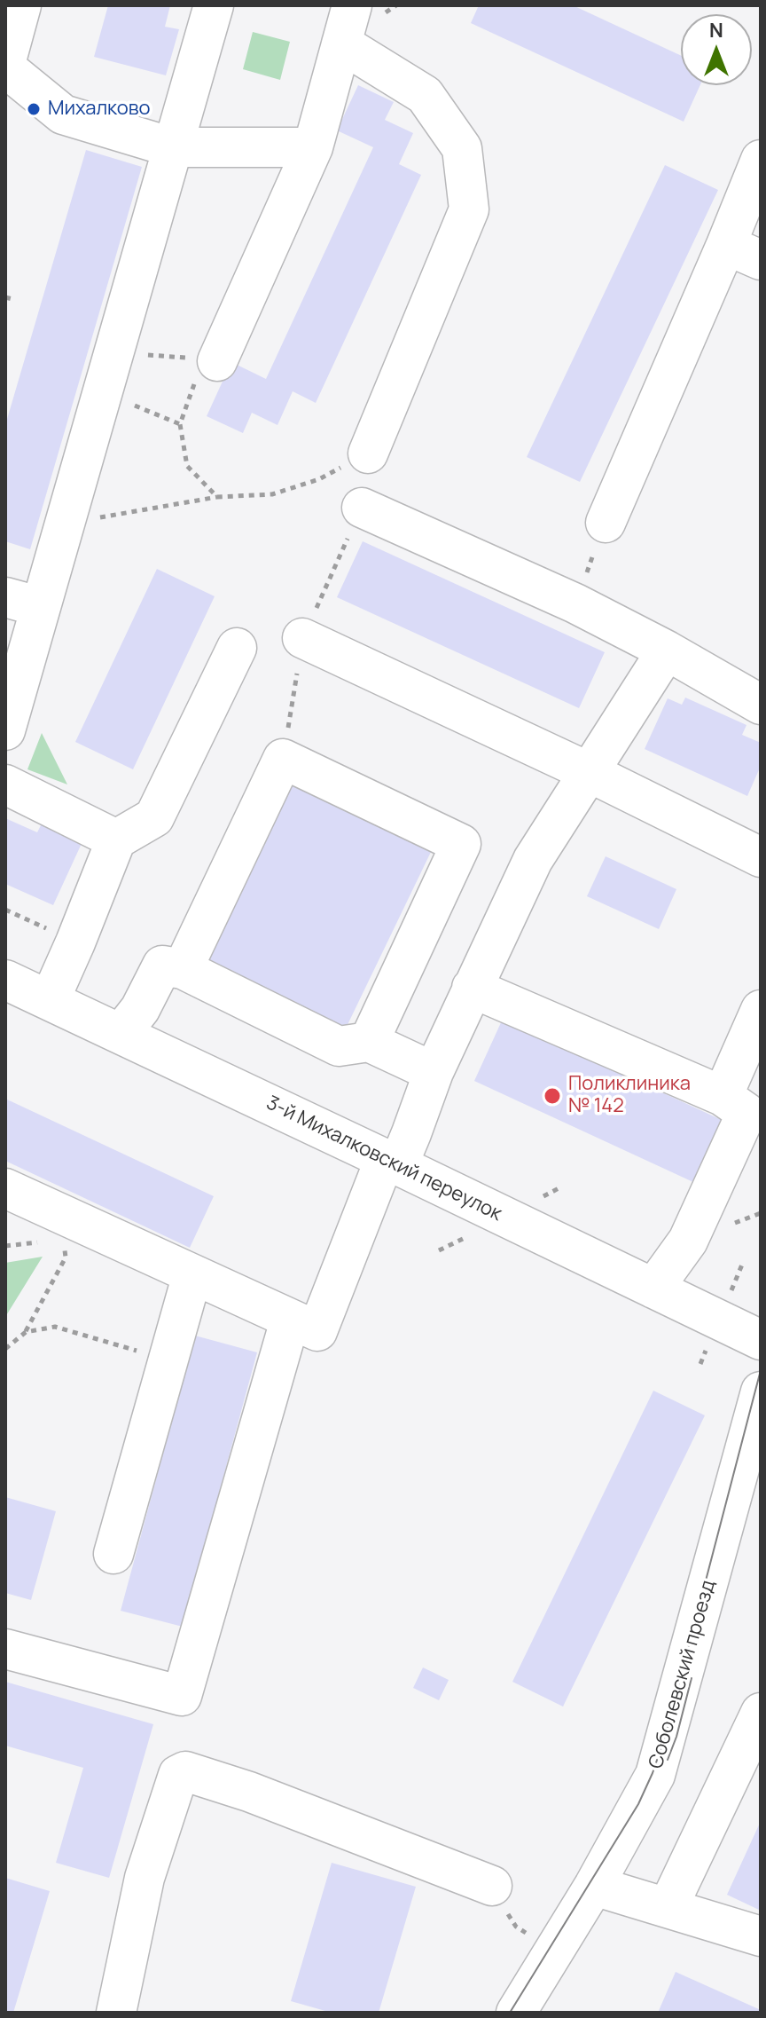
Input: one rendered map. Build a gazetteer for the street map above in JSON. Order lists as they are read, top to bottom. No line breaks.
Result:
{"streets":{"street":["3-й Михалковский переулок","Соболевский проезд"]},"places":["Михалково","Поликлиника № 142"],"north":"top"}
